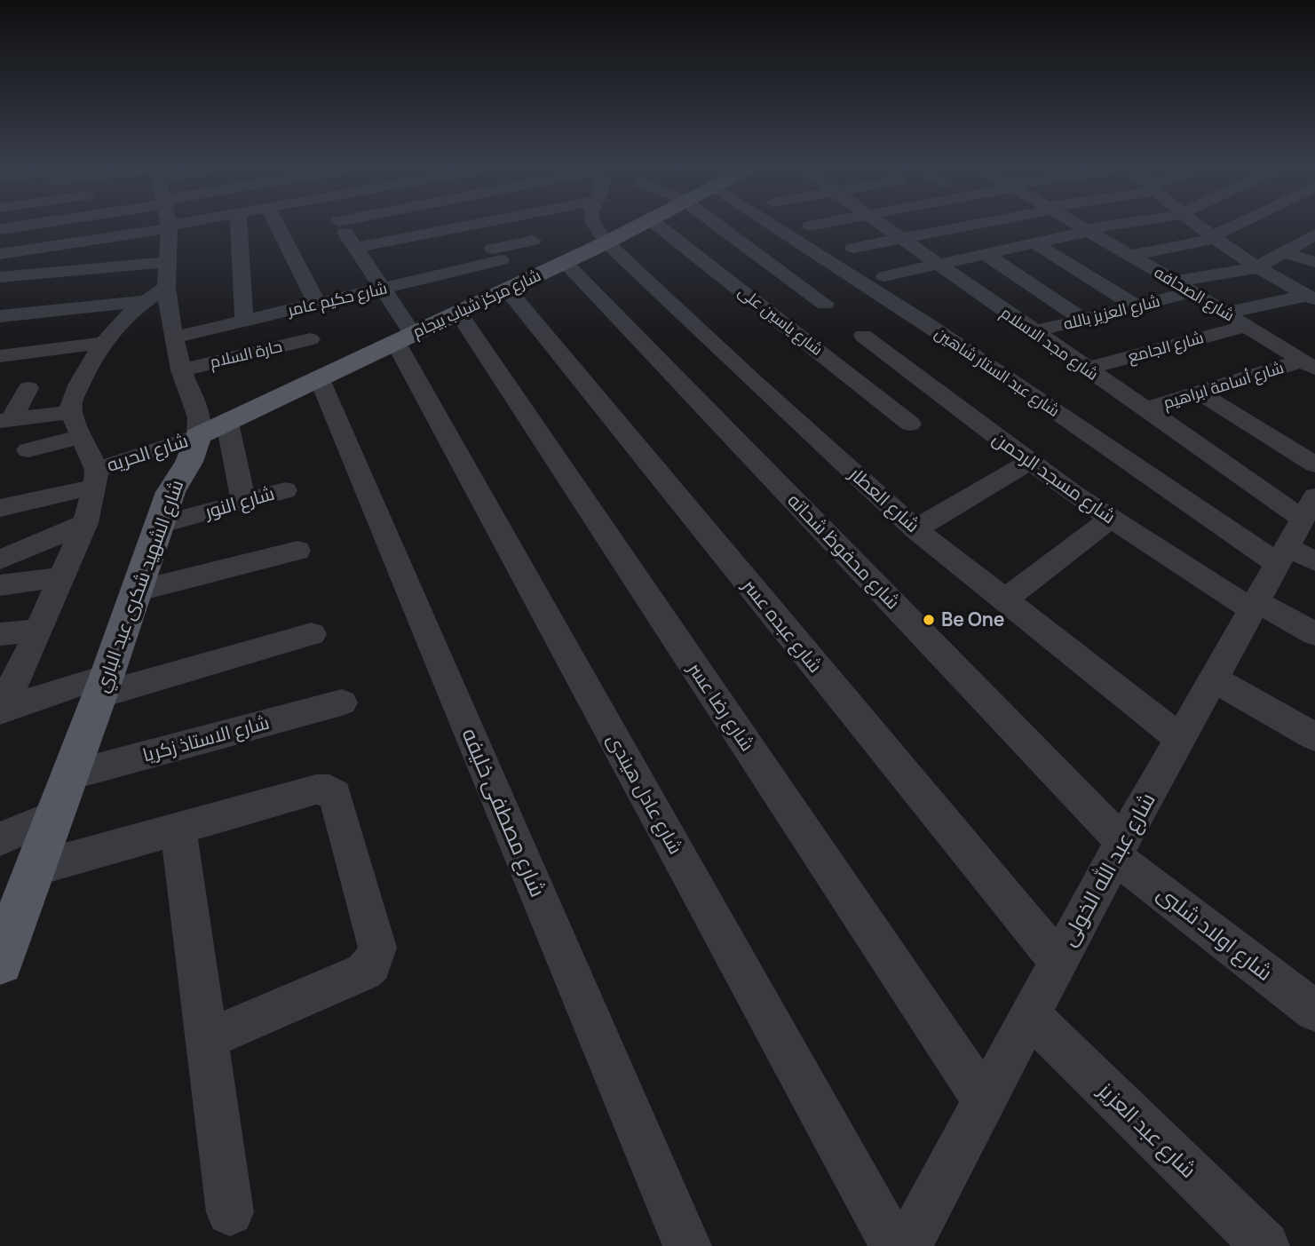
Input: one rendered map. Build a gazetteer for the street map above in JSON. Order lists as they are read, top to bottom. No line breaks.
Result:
{"streets":{"main road":["شارع مركز شباب بيجام","شارع الشهيد شكرى عبد الباري"],"street":["شارع الصحافه","شارع حكيم عامر","شارع العزيز بالله","شارع ياسين على","شارع مجد الاسلام","شارع الجامع","حارة السلام","شارع عبد الستار شاهين","شارع أسامة ابراهيم","شارع الحريه","شارع مسجد الرحمن","شارع العطار","شارع النور","شارع محفوظ شحاته","شارع عبده عسر","شارع رضا عسر","شارع الاستاذ زكريا","شارع عادل هيندى","شارع مصطفى خليفه","شارع عبد الله الخولى","شارع اولاد شلبى","شارع عبد العزيز"]},"crossings":[["شارع الصحافه","شارع العزيز بالله"],["شارع الصحافه","شارع الجامع"],["شارع الصحافه","شارع أسامة ابراهيم"],["شارع حكيم عامر","شارع الشهيد شكرى عبد الباري"],["شارع حكيم عامر","شارع عبده عسر"],["شارع حكيم عامر","شارع عادل هيندى"],["شارع حكيم عامر","شارع مصطفى خليفه"],["شارع مركز شباب بيجام","شارع الحريه"],["شارع مركز شباب بيجام","شارع العطار"],["شارع مركز شباب بيجام","شارع محفوظ شحاته"],["شارع مركز شباب بيجام","شارع الشهيد شكرى عبد الباري"],["شارع مركز شباب بيجام","شارع عبده عسر"],["شارع مركز شباب بيجام","شارع رضا عسر"],["شارع مركز شباب بيجام","شارع عادل هيندى"],["شارع مركز شباب بيجام","شارع مصطفى خليفه"],["شارع العزيز بالله","شارع مجد الاسلام"],["شارع ياسين على","شارع مسجد الرحمن"],["شارع مجد الاسلام","شارع الجامع"],["شارع مجد الاسلام","شارع عبد الستار شاهين"],["شارع مجد الاسلام","شارع أسامة ابراهيم"],["شارع مجد الاسلام","شارع عبد الله الخولى"],["حارة السلام","شارع الشهيد شكرى عبد الباري"],["حارة السلام","شارع مصطفى خليفه"],["شارع عبد الستار شاهين","شارع عبد الله الخولى"],["شارع الحريه","شارع الشهيد شكرى عبد الباري"],["شارع مسجد الرحمن","شارع عبد الله الخولى"],["شارع العطار","شارع عبد الله الخولى"],["شارع النور","شارع الشهيد شكرى عبد الباري"],["شارع محفوظ شحاته","شارع عبد الله الخولى"],["شارع محفوظ شحاته","شارع اولاد شلبى"],["شارع الشهيد شكرى عبد الباري","شارع الاستاذ زكريا"],["شارع عبده عسر","شارع عبد الله الخولى"],["شارع رضا عسر","شارع عبد الله الخولى"],["شارع عادل هيندى","شارع عبد الله الخولى"],["شارع عبد الله الخولى","شارع اولاد شلبى"],["شارع عبد الله الخولى","شارع عبد العزيز"]],"places":["Be One"]}
